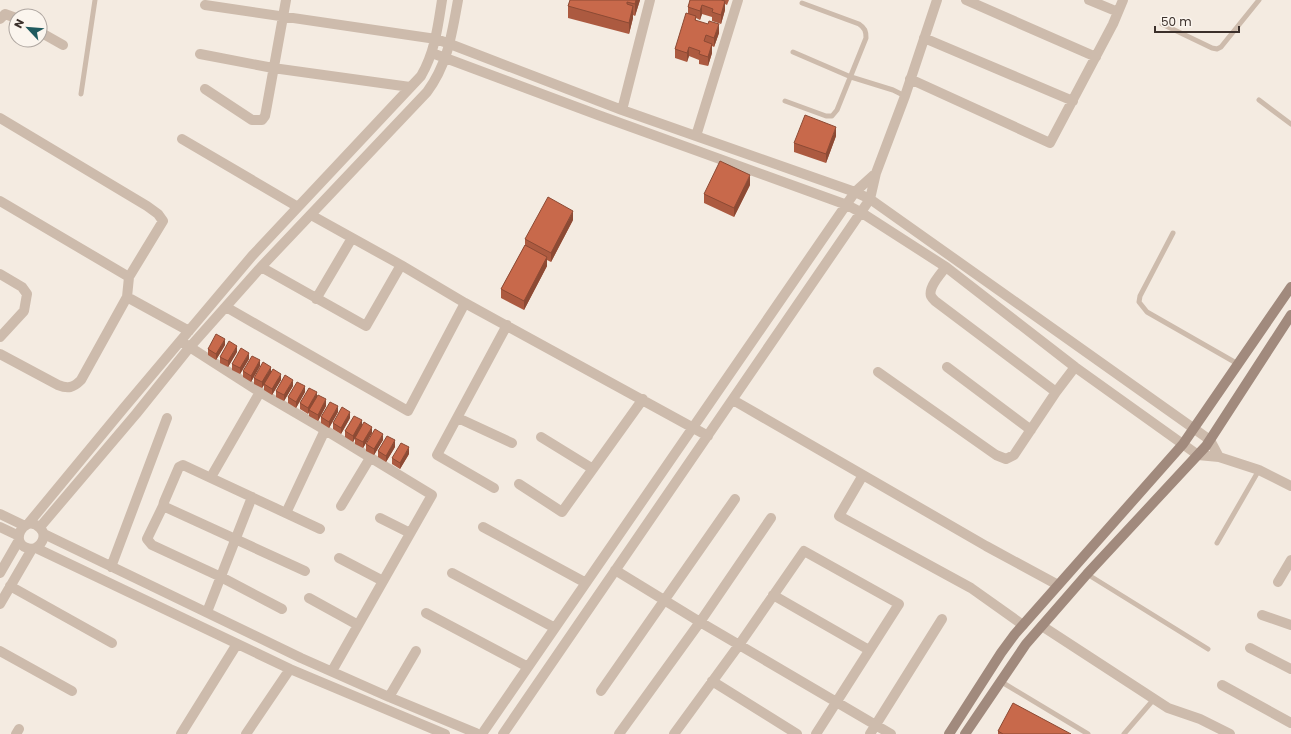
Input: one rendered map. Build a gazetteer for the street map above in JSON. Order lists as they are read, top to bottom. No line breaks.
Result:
{"scale_bar":"50 m","north":"top left"}
